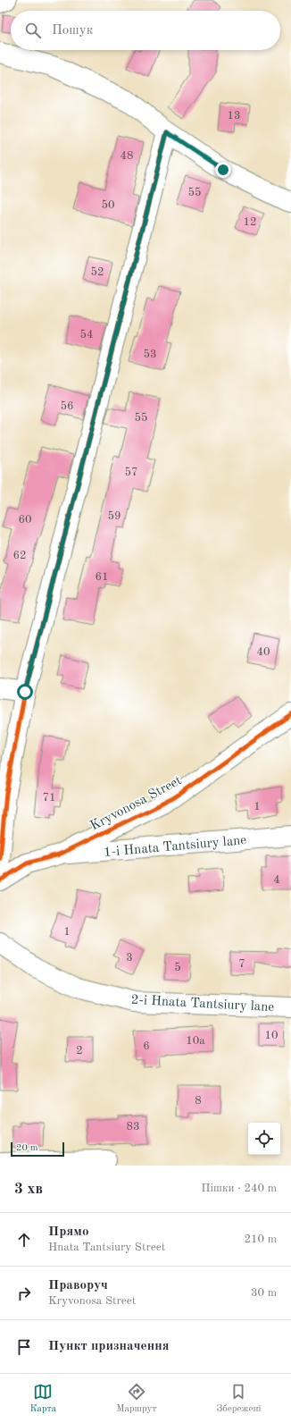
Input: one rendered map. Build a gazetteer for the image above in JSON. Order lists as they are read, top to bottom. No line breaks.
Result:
{"streets":{"street":["Kryvonosa Street","1-i Hnata Tantsiury lane","2-i Hnata Tantsiury lane"]},"crossings":[["Kryvonosa Street","1-i Hnata Tantsiury lane"]],"house_numbers":["13","48","55","50","12","52","54","53","56","55","57","59","60","62","61","40","71","1","4","1","3","7","5","10","10а","6","2","8","83"],"scale_bar":"20 m","page":{"search":"Пошук","scale":"20 m","heading":["3 хв","Пішки · 240 m"],"list":[["Прямо","Hnata Tantsiury Street","210 m"],["Праворуч","Kryvonosa Street","30 m"],"Пункт призначення"],"nav":["Карта","Маршрут","Збережені"]}}
